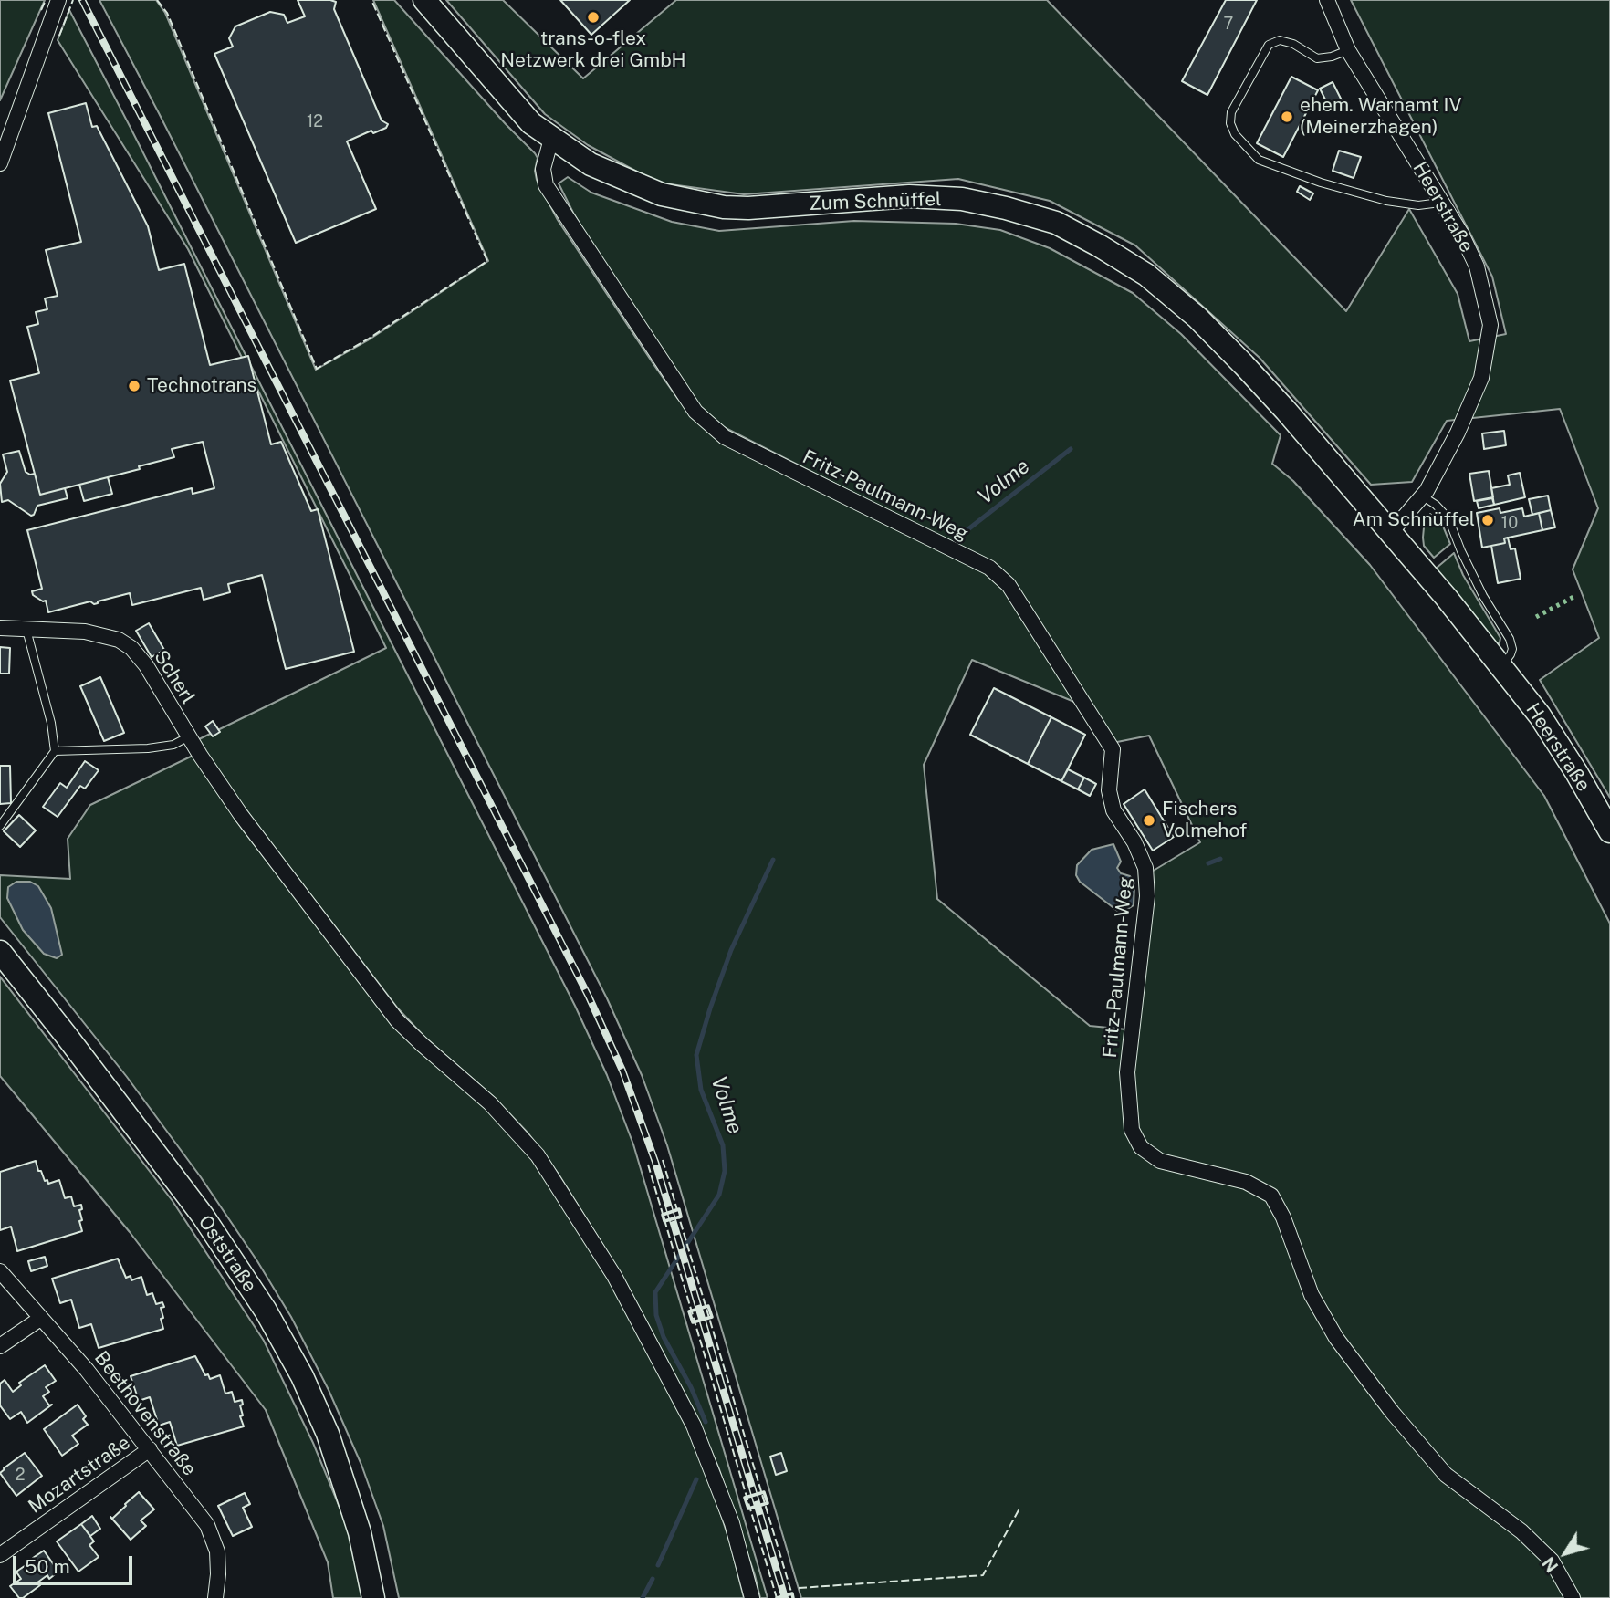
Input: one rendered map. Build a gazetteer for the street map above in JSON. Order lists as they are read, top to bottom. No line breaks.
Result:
{"streets":{"main road":["Zum Schnüffel","Heerstraße","Oststraße"],"street":["Fritz-Paulmann-Weg","Scherl","Beethovenstraße","Mozartstraße"]},"crossings":[["Zum Schnüffel","Heerstraße"],["Zum Schnüffel","Fritz-Paulmann-Weg"],["Beethovenstraße","Mozartstraße"]],"water":["Volme"],"places":["trans-o-flex Netzwerk drei GmbH","ehem. Warnamt IV (Meinerzhagen)","Technotrans","Am Schnüffel","Fischers Volmehof"],"house_numbers":["7","12","10","2"],"scale_bar":"50 m","north":"bottom left"}
